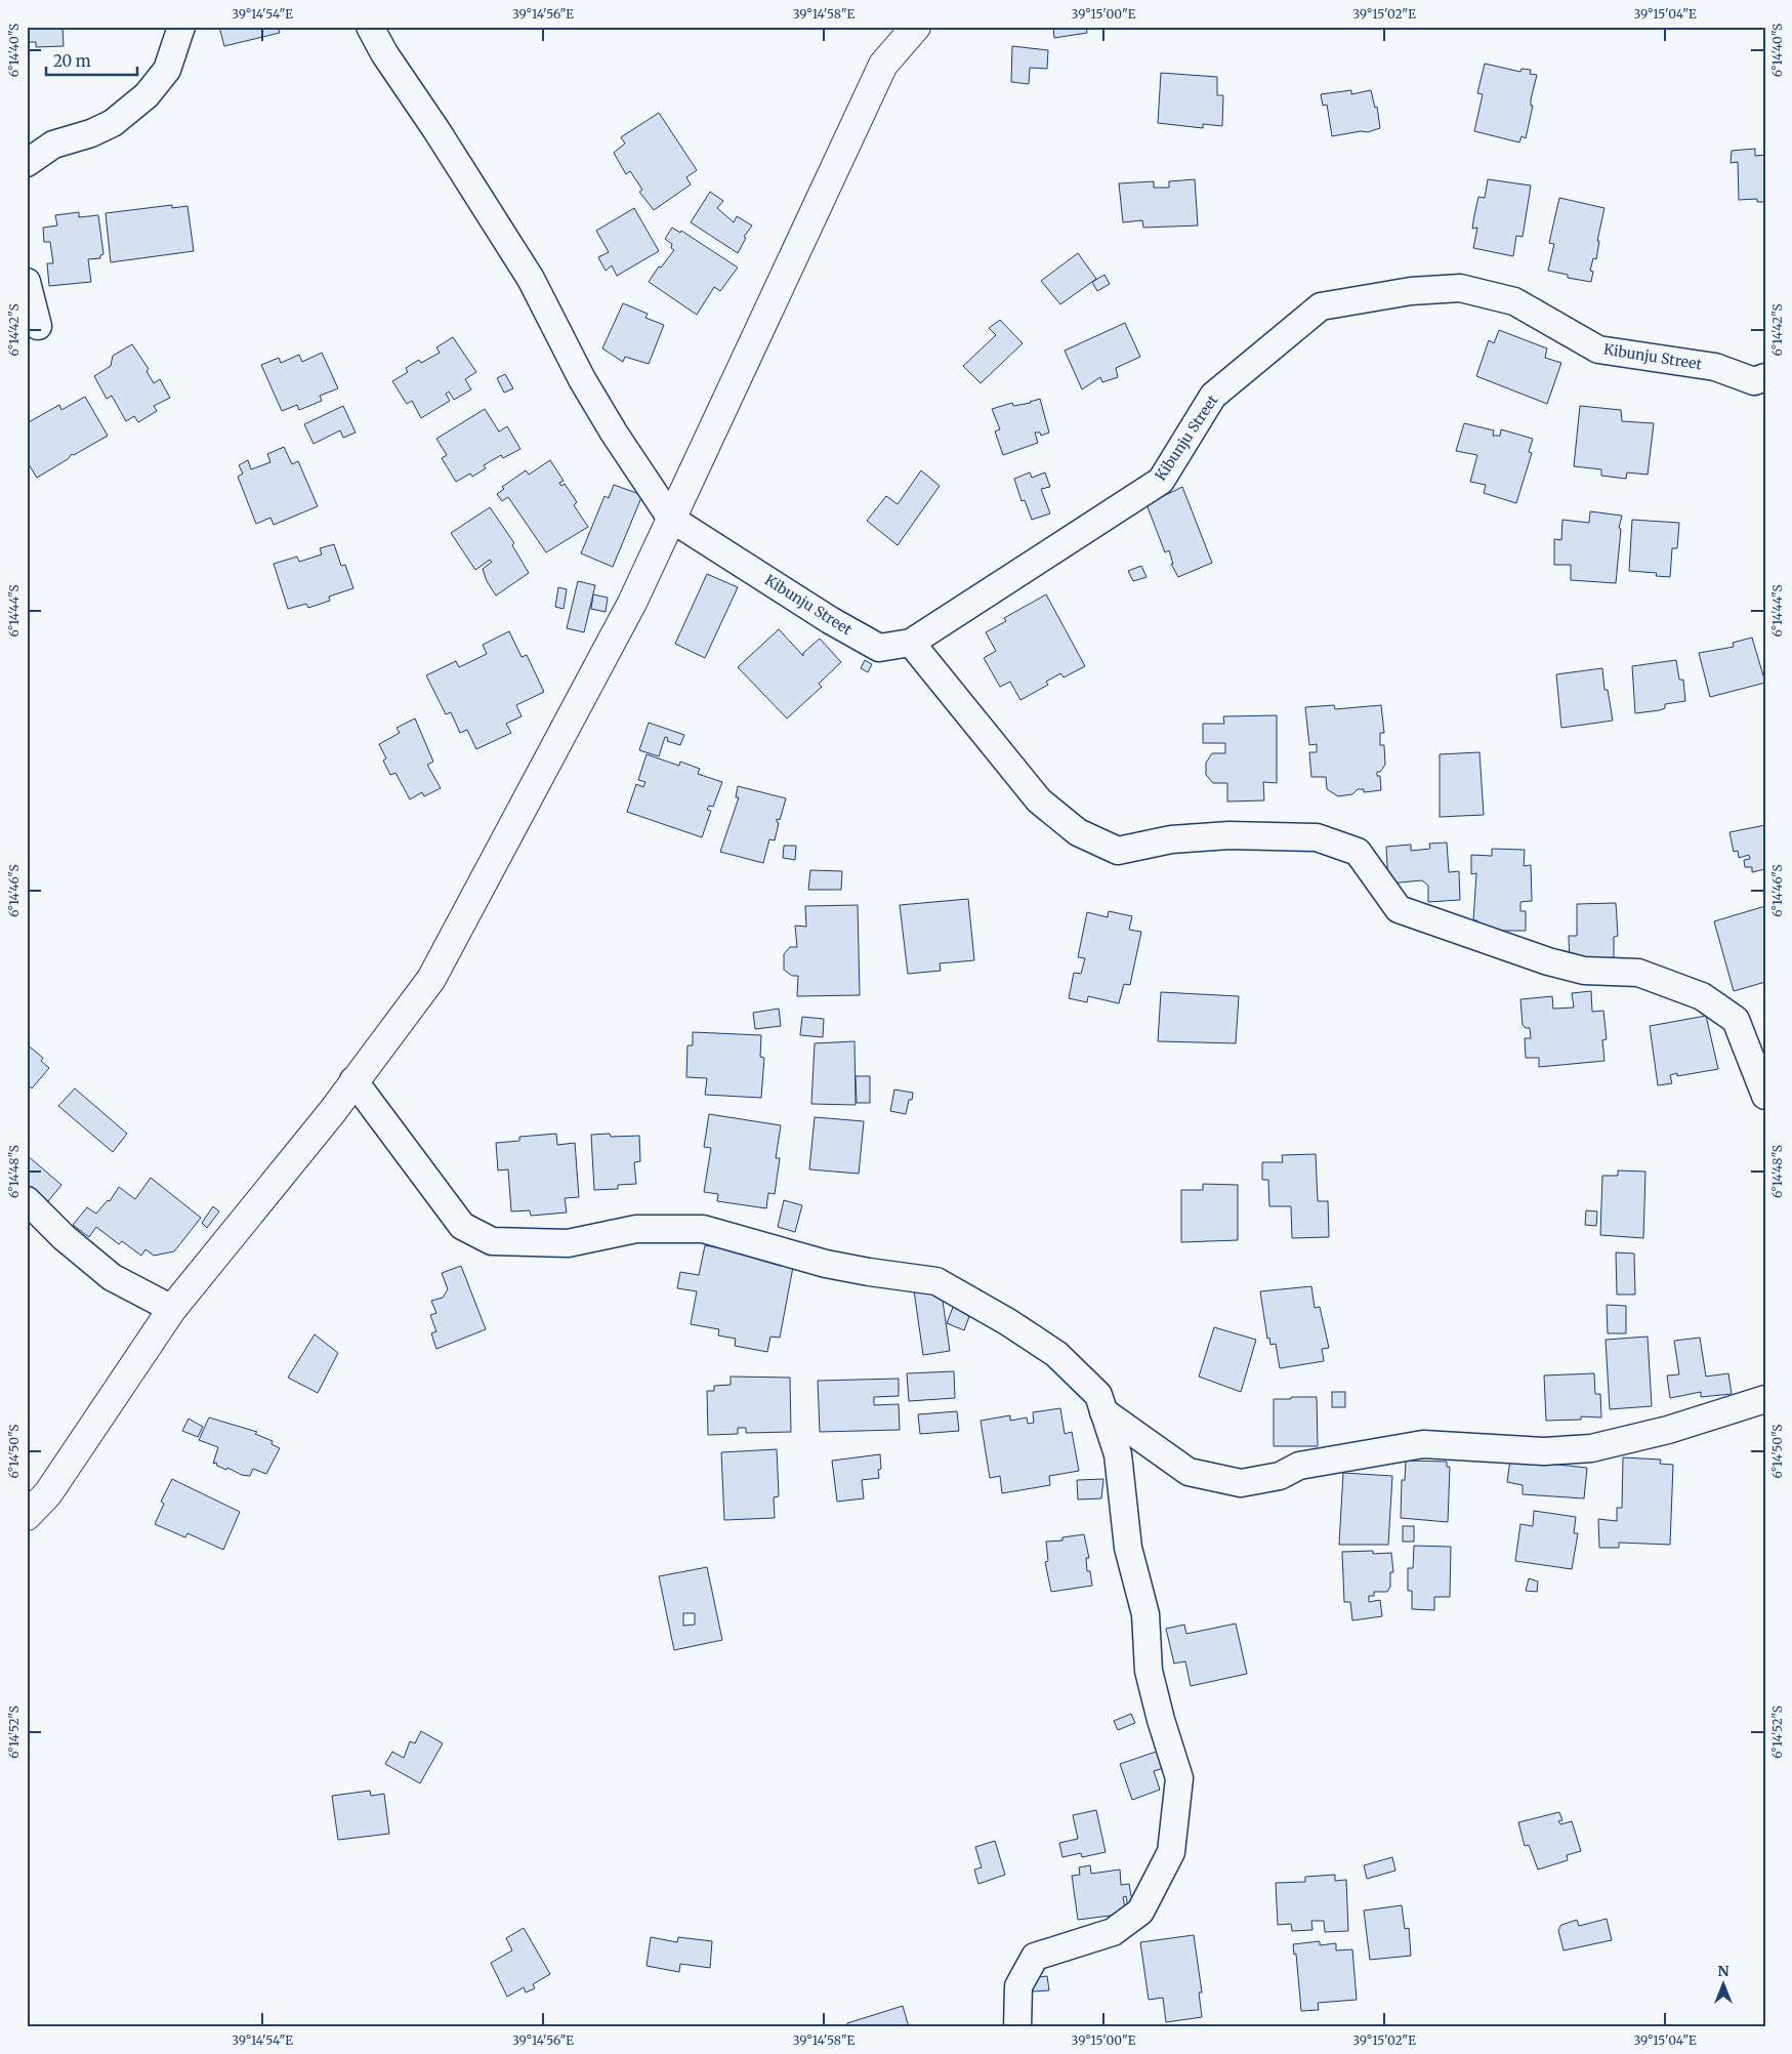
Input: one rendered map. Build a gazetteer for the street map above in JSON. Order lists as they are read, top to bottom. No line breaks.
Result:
{"streets":{"street":["Kibunju Street"]},"scale_bar":"20 m","north":"top","coordinates":["39°14'54\"E","39°14'56\"E","39°14'58\"E","39°15'00\"E","39°15'02\"E","39°15'04\"E","6°14'40\"S","6°14'42\"S","6°14'44\"S","6°14'46\"S","6°14'48\"S","6°14'50\"S","6°14'52\"S"]}
